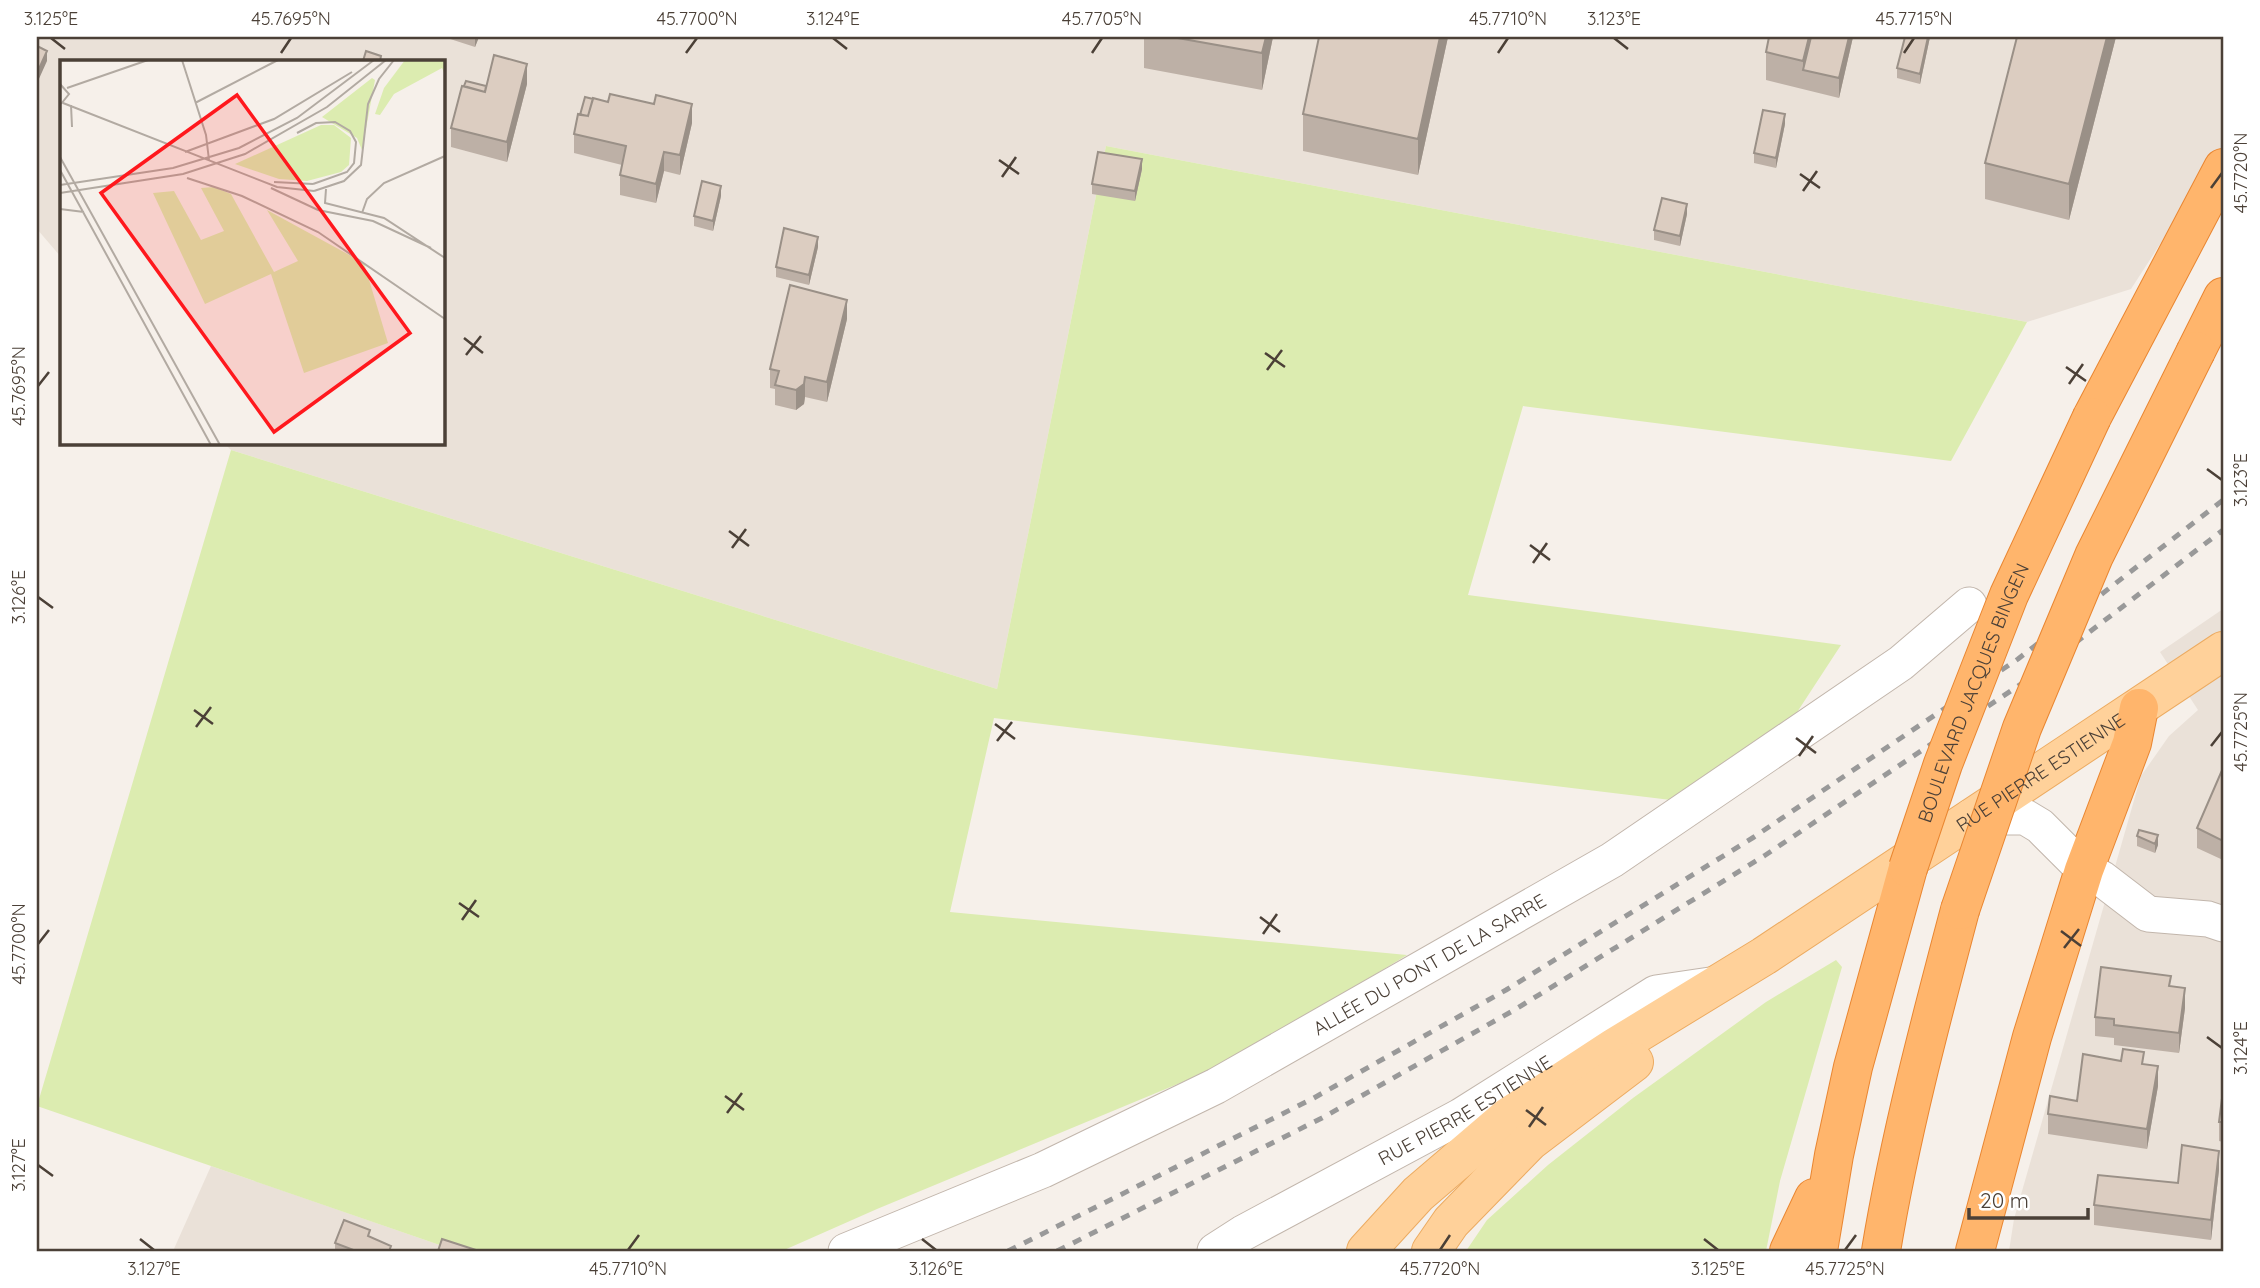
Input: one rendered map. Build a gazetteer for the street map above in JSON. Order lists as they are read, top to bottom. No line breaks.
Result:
{"streets":{"highway":["BOULEVARD JACQUES BINGEN"],"main road":["RUE PIERRE ESTIENNE"],"street":["ALLÉE DU PONT DE LA SARRE"]},"scale_bar":"20 m","coordinates":["3.125°E","45.7695°N","45.7700°N","3.124°E","45.7705°N","45.7710°N","3.123°E","45.7715°N","45.7720°N","3.126°E","45.7725°N","3.127°E"]}
